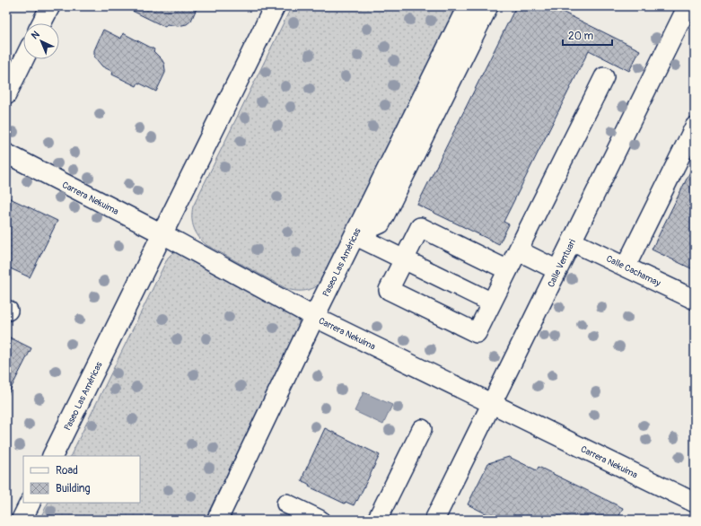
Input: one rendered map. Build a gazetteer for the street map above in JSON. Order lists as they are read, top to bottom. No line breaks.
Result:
{"streets":{"main road":["Paseo Las Américas"],"street":["Carrera Nekuima","Calle Ventuari","Calle Cachamay"]},"crossings":[["Carrera Nekuima","Paseo Las Américas"],["Carrera Nekuima","Calle Ventuari"],["Calle Ventuari","Calle Cachamay"]],"legend":["Road","Building"],"scale_bar":"20 m","north":"top left"}
